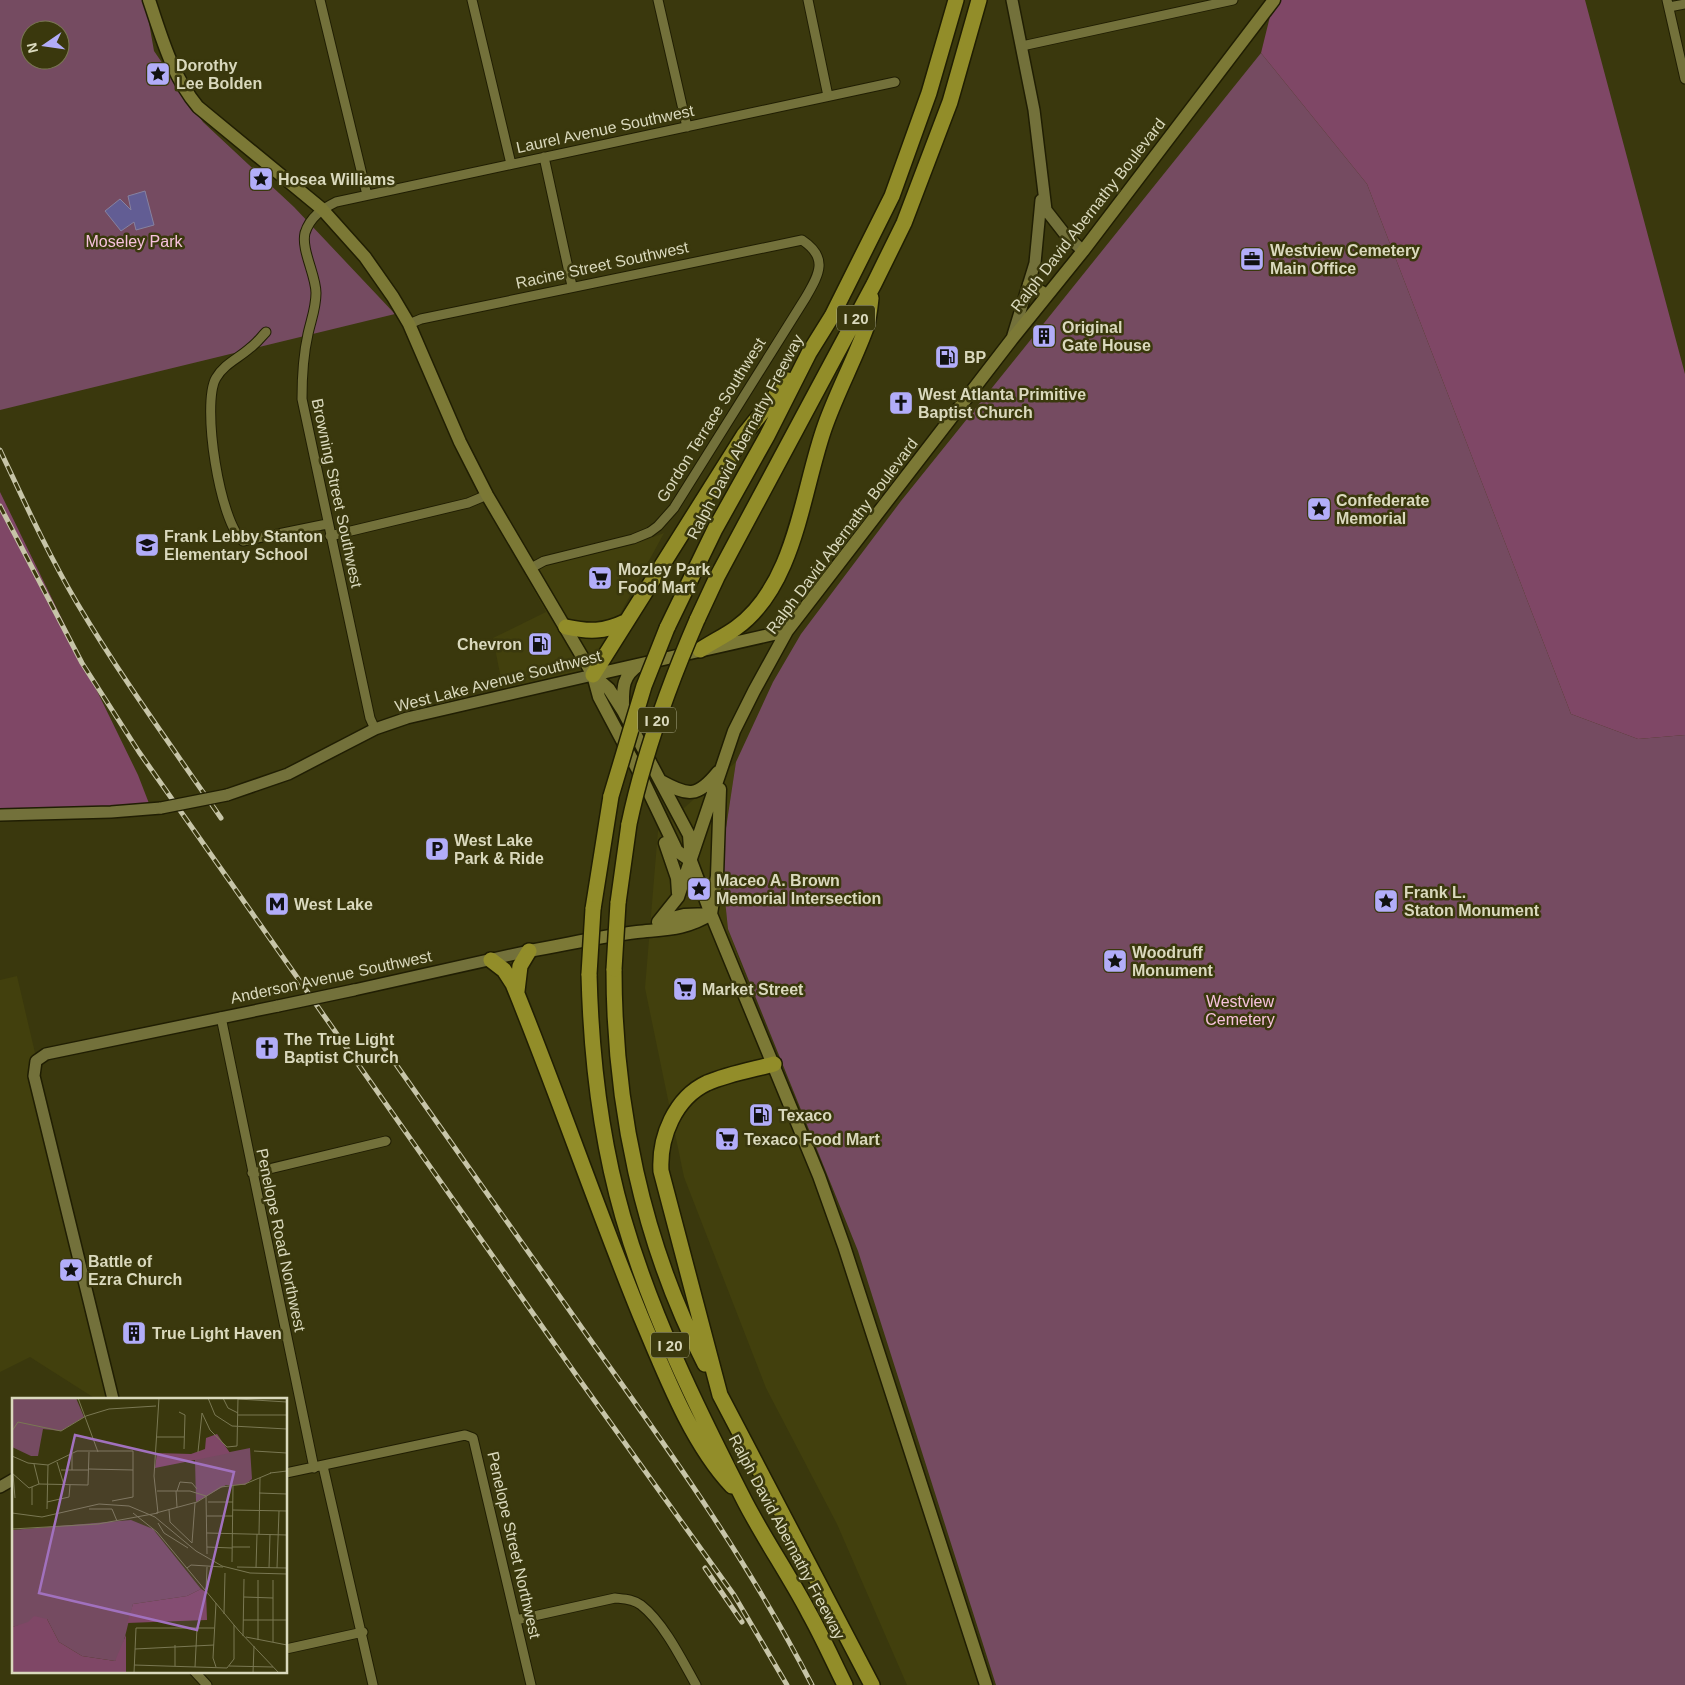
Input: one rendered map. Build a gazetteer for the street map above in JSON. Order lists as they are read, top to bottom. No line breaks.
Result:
{"streets":{"highway":["I 20","Ralph David Abernathy Freeway"],"main road":["Ralph David Abernathy Boulevard","West Lake Avenue Southwest","Anderson Avenue Southwest"],"street":["Laurel Avenue Southwest","Racine Street Southwest","Gordon Terrace Southwest","Browning Street Southwest","Penelope Road Northwest","Penelope Street Northwest"]},"crossings":[["Laurel Avenue Southwest","Browning Street Southwest"],["Ralph David Abernathy Boulevard","West Lake Avenue Southwest"],["Ralph David Abernathy Boulevard","Anderson Avenue Southwest"],["Racine Street Southwest","Gordon Terrace Southwest"],["Browning Street Southwest","West Lake Avenue Southwest"],["Anderson Avenue Southwest","Penelope Road Northwest"],["Penelope Road Northwest","Penelope Street Northwest"]],"parks":["Moseley Park","Westview Cemetery"],"places":{"place":["Dorothy Lee Bolden","Hosea Williams","Confederate Memorial","Maceo A. Brown Memorial Intersection","Frank L. Staton Monument","Woodruff Monument","Battle of Ezra Church"],"office":["Westview Cemetery Main Office"],"building":["Original Gate House","True Light Haven"],"fuel station":["BP","Chevron","Texaco"],"church":["West Atlanta Primitive Baptist Church","The True Light Baptist Church"],"school or university":["Frank Lebby Stanton Elementary School"],"supermarket":["Mozley Park Food Mart","Market Street","Texaco Food Mart"],"parking":["West Lake Park & Ride"],"metro station":["West Lake"]},"north":"left"}
